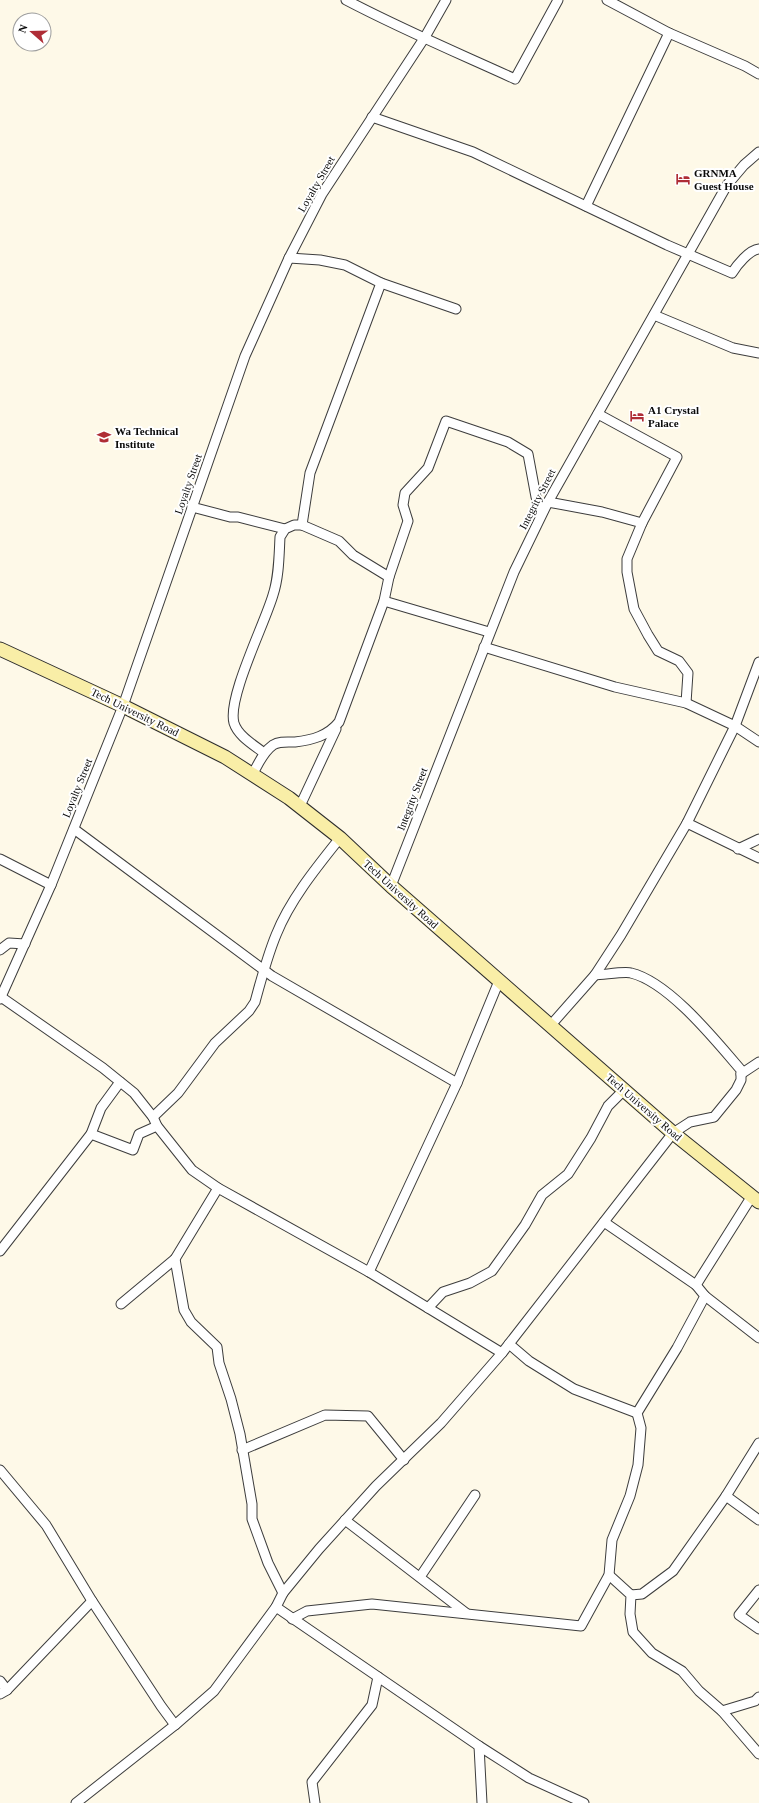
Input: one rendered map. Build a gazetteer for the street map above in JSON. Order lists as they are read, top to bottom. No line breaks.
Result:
{"streets":{"street":["Loyalty Street","Integrity Street","Tech University Road"]},"crossings":[["Loyalty Street","Tech University Road"],["Integrity Street","Tech University Road"]],"places":{"hotel":["GRNMA Guest House","A1 Crystal Palace"],"school or university":["Wa Technical Institute"]},"north":"left"}
